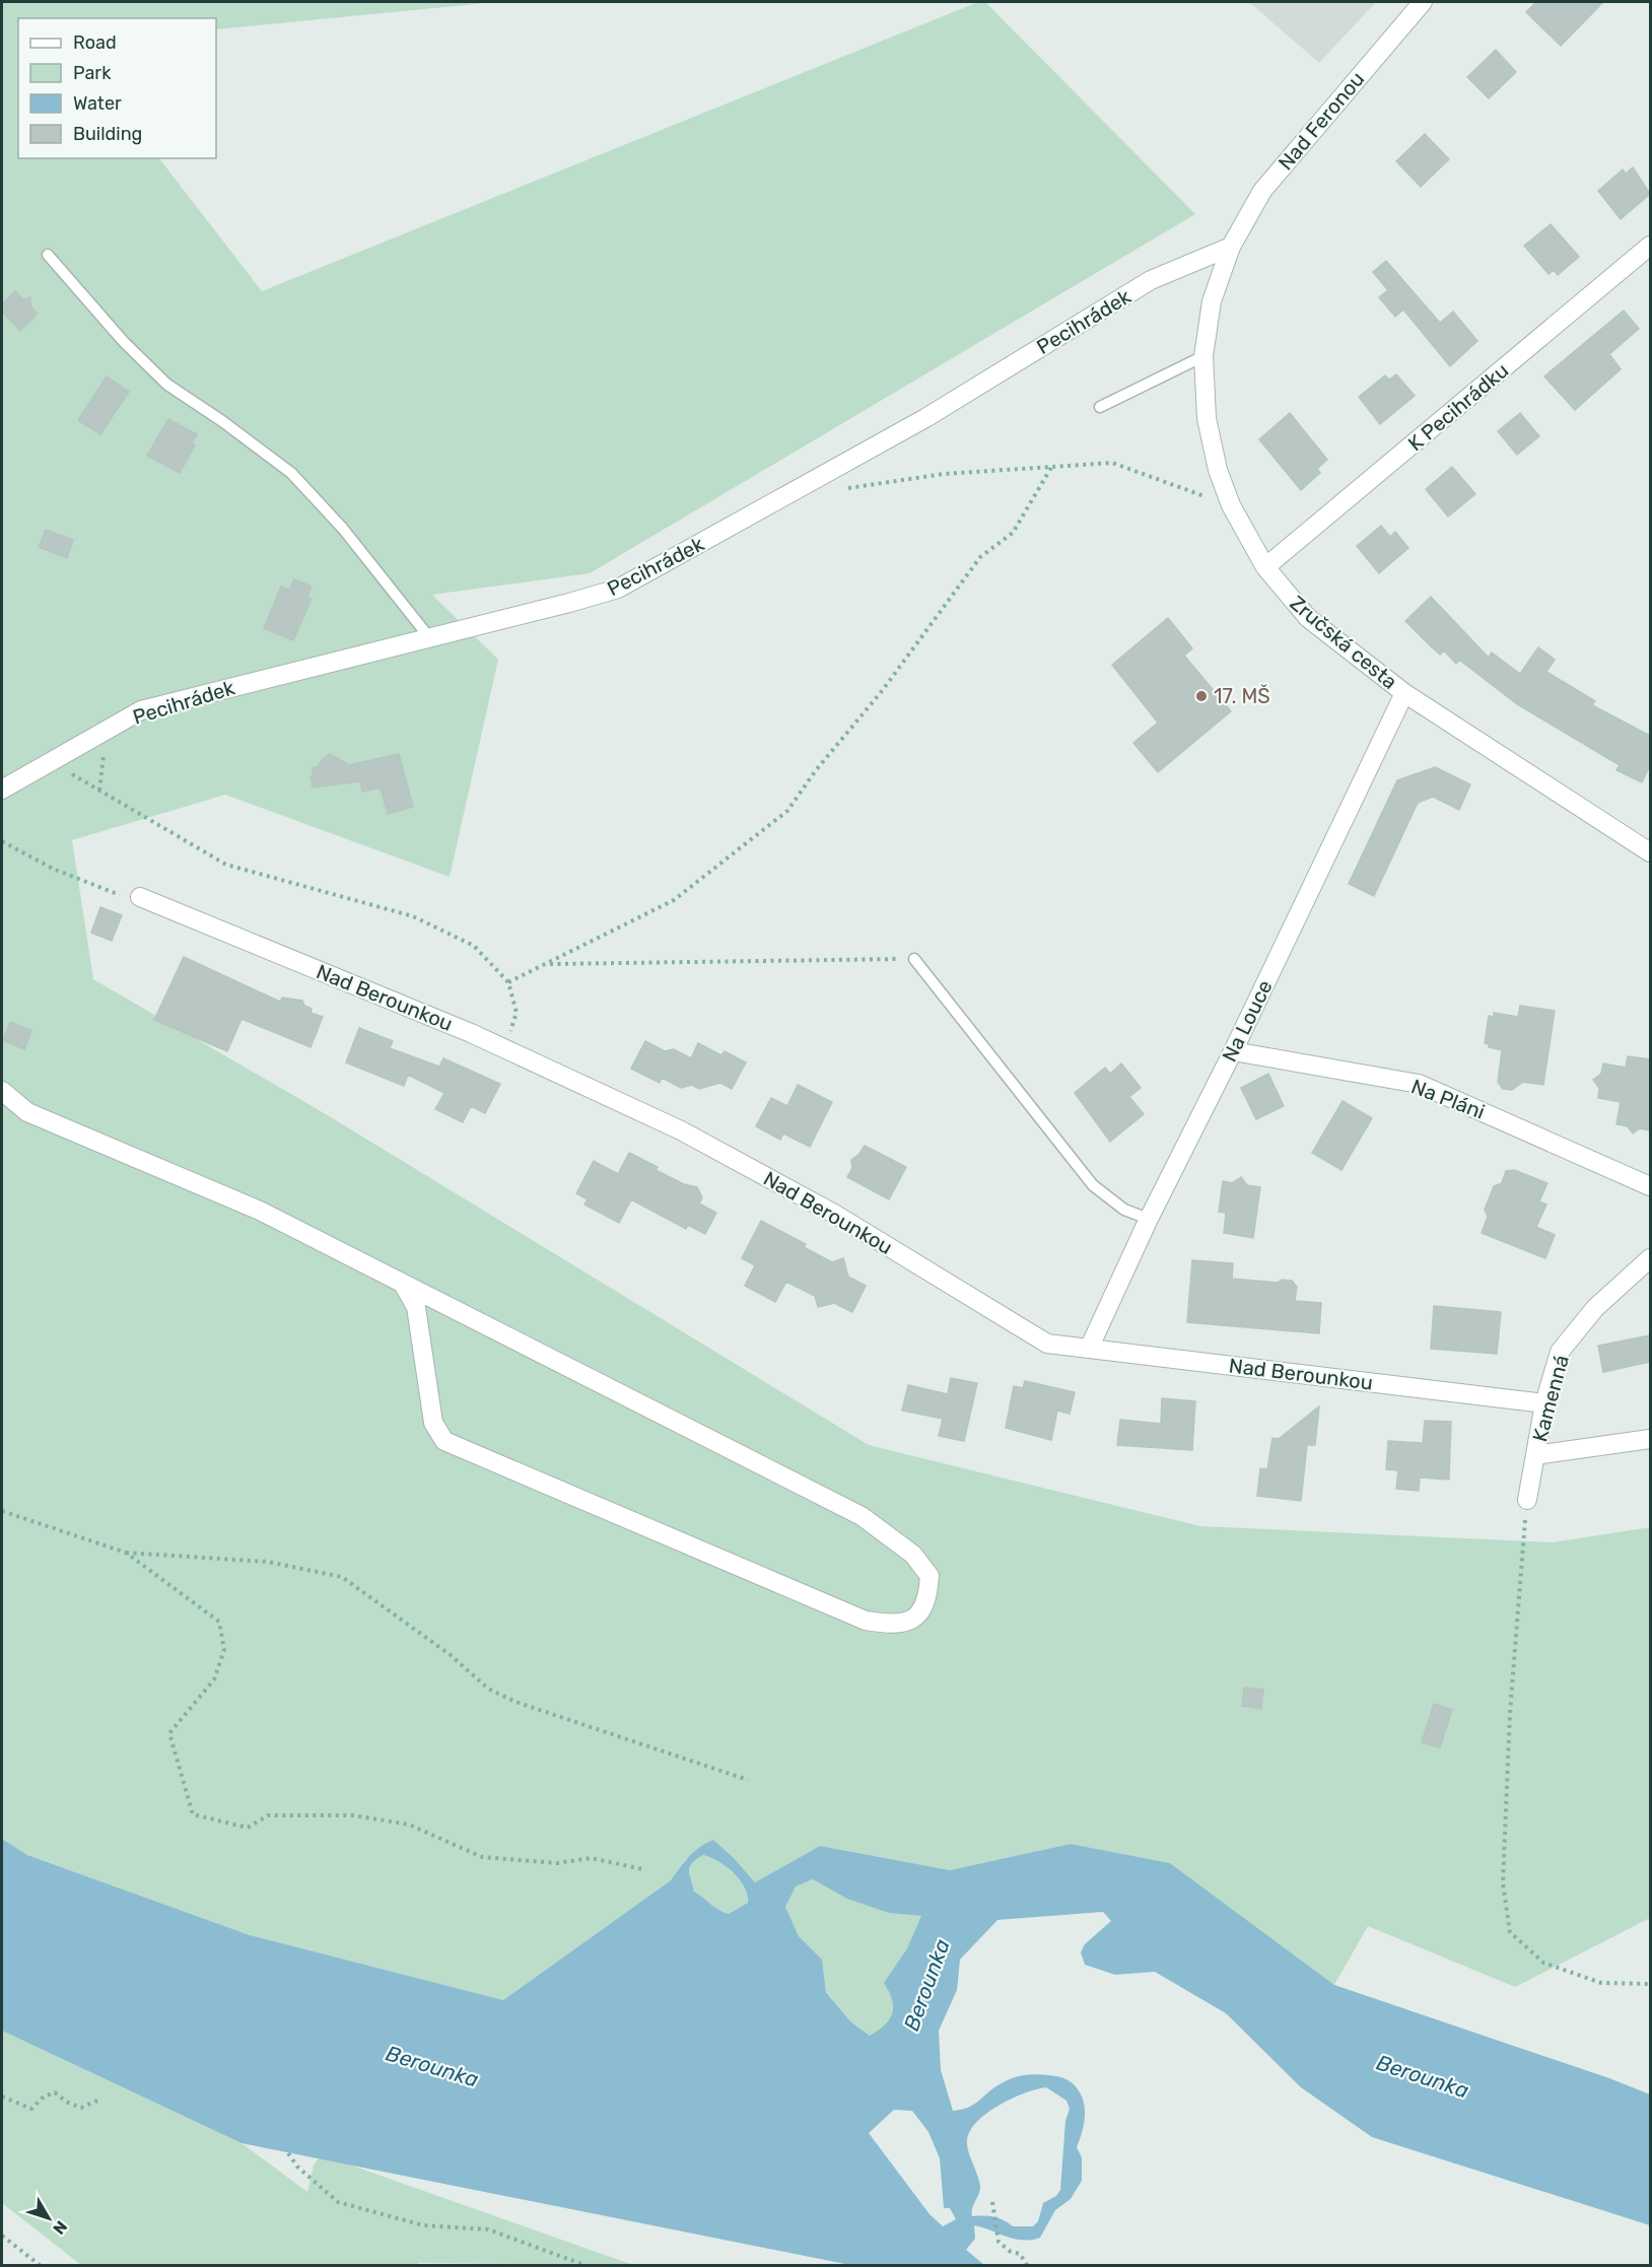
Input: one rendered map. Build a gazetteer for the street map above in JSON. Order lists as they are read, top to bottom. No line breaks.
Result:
{"streets":{"street":["Nad Feronou","Pecihrádek","K Pecihrádku","Zručská cesta","Nad Berounkou","Na Louce","Na Pláni","Kamenná"]},"crossings":[["Nad Feronou","Pecihrádek"],["Nad Feronou","Zručská cesta"],["Pecihrádek","Zručská cesta"],["K Pecihrádku","Zručská cesta"],["Zručská cesta","Na Louce"],["Nad Berounkou","Na Louce"],["Nad Berounkou","Kamenná"],["Na Louce","Na Pláni"]],"water":["Berounka"],"places":["17. MŠ"],"legend":["Road","Park","Water","Building"],"north":"bottom right"}
